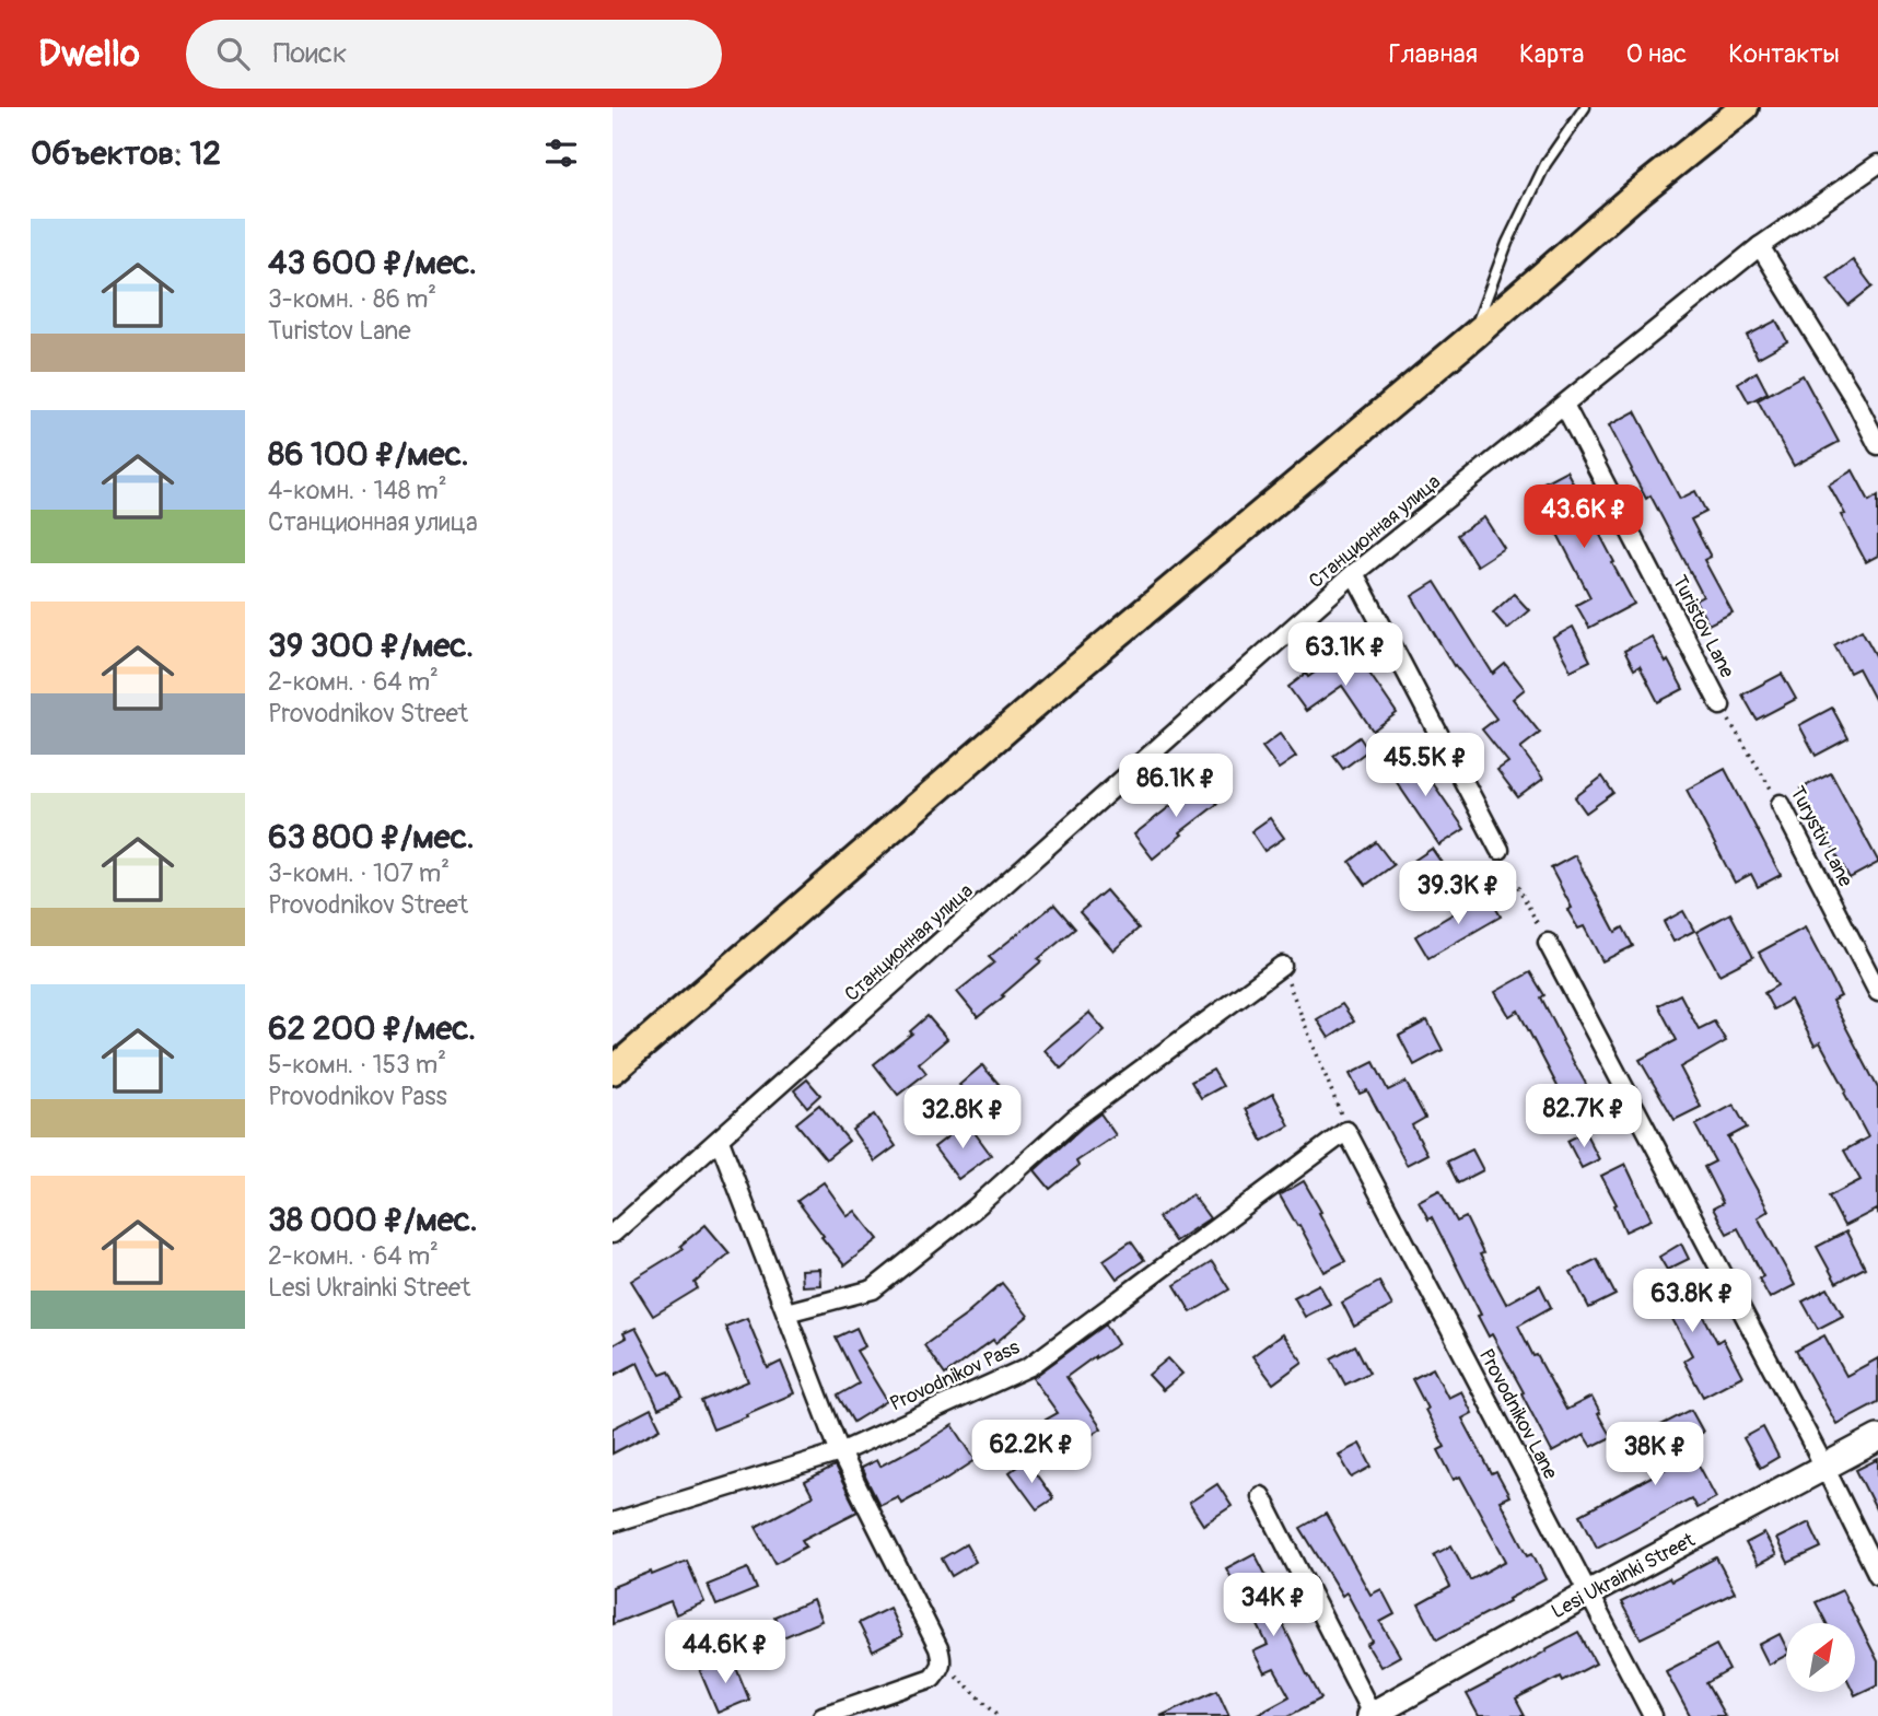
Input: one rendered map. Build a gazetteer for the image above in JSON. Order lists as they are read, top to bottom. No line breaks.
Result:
{"streets":{"main road":["Lesi Ukrainki Street"],"street":["Станционная улица","Turistov Lane","Turystiv Lane","Provodnikov Pass","Provodnikov Lane"]},"crossings":[["Станционная улица","Turistov Lane"],["Turistov Lane","Turystiv Lane"],["Provodnikov Pass","Provodnikov Lane"],["Provodnikov Lane","Lesi Ukrainki Street"]],"north":"top right","page":{"header":"Dwello","search":"Поиск","nav":["Главная","Карта","О нас","Контакты"],"heading":"Объектов: 12","list":[{"name":"43 600 ₽/мес.","note":"3-комн. · 86 m² · Turistov Lane"},{"name":"86 100 ₽/мес.","note":"4-комн. · 148 m² · Станционная улица"},{"name":"39 300 ₽/мес.","note":"2-комн. · 64 m² · Provodnikov Street"},{"name":"63 800 ₽/мес.","note":"3-комн. · 107 m² · Provodnikov Street"},{"name":"62 200 ₽/мес.","note":"5-комн. · 153 m² · Provodnikov Pass"},{"name":"38 000 ₽/мес.","note":"2-комн. · 64 m² · Lesi Ukrainki Street"}],"price":["43.6K ₽","63.1K ₽","45.5K ₽","86.1K ₽","39.3K ₽","82.7K ₽","32.8K ₽","63.8K ₽","62.2K ₽","38K ₽","34K ₽","44.6K ₽"]}}
